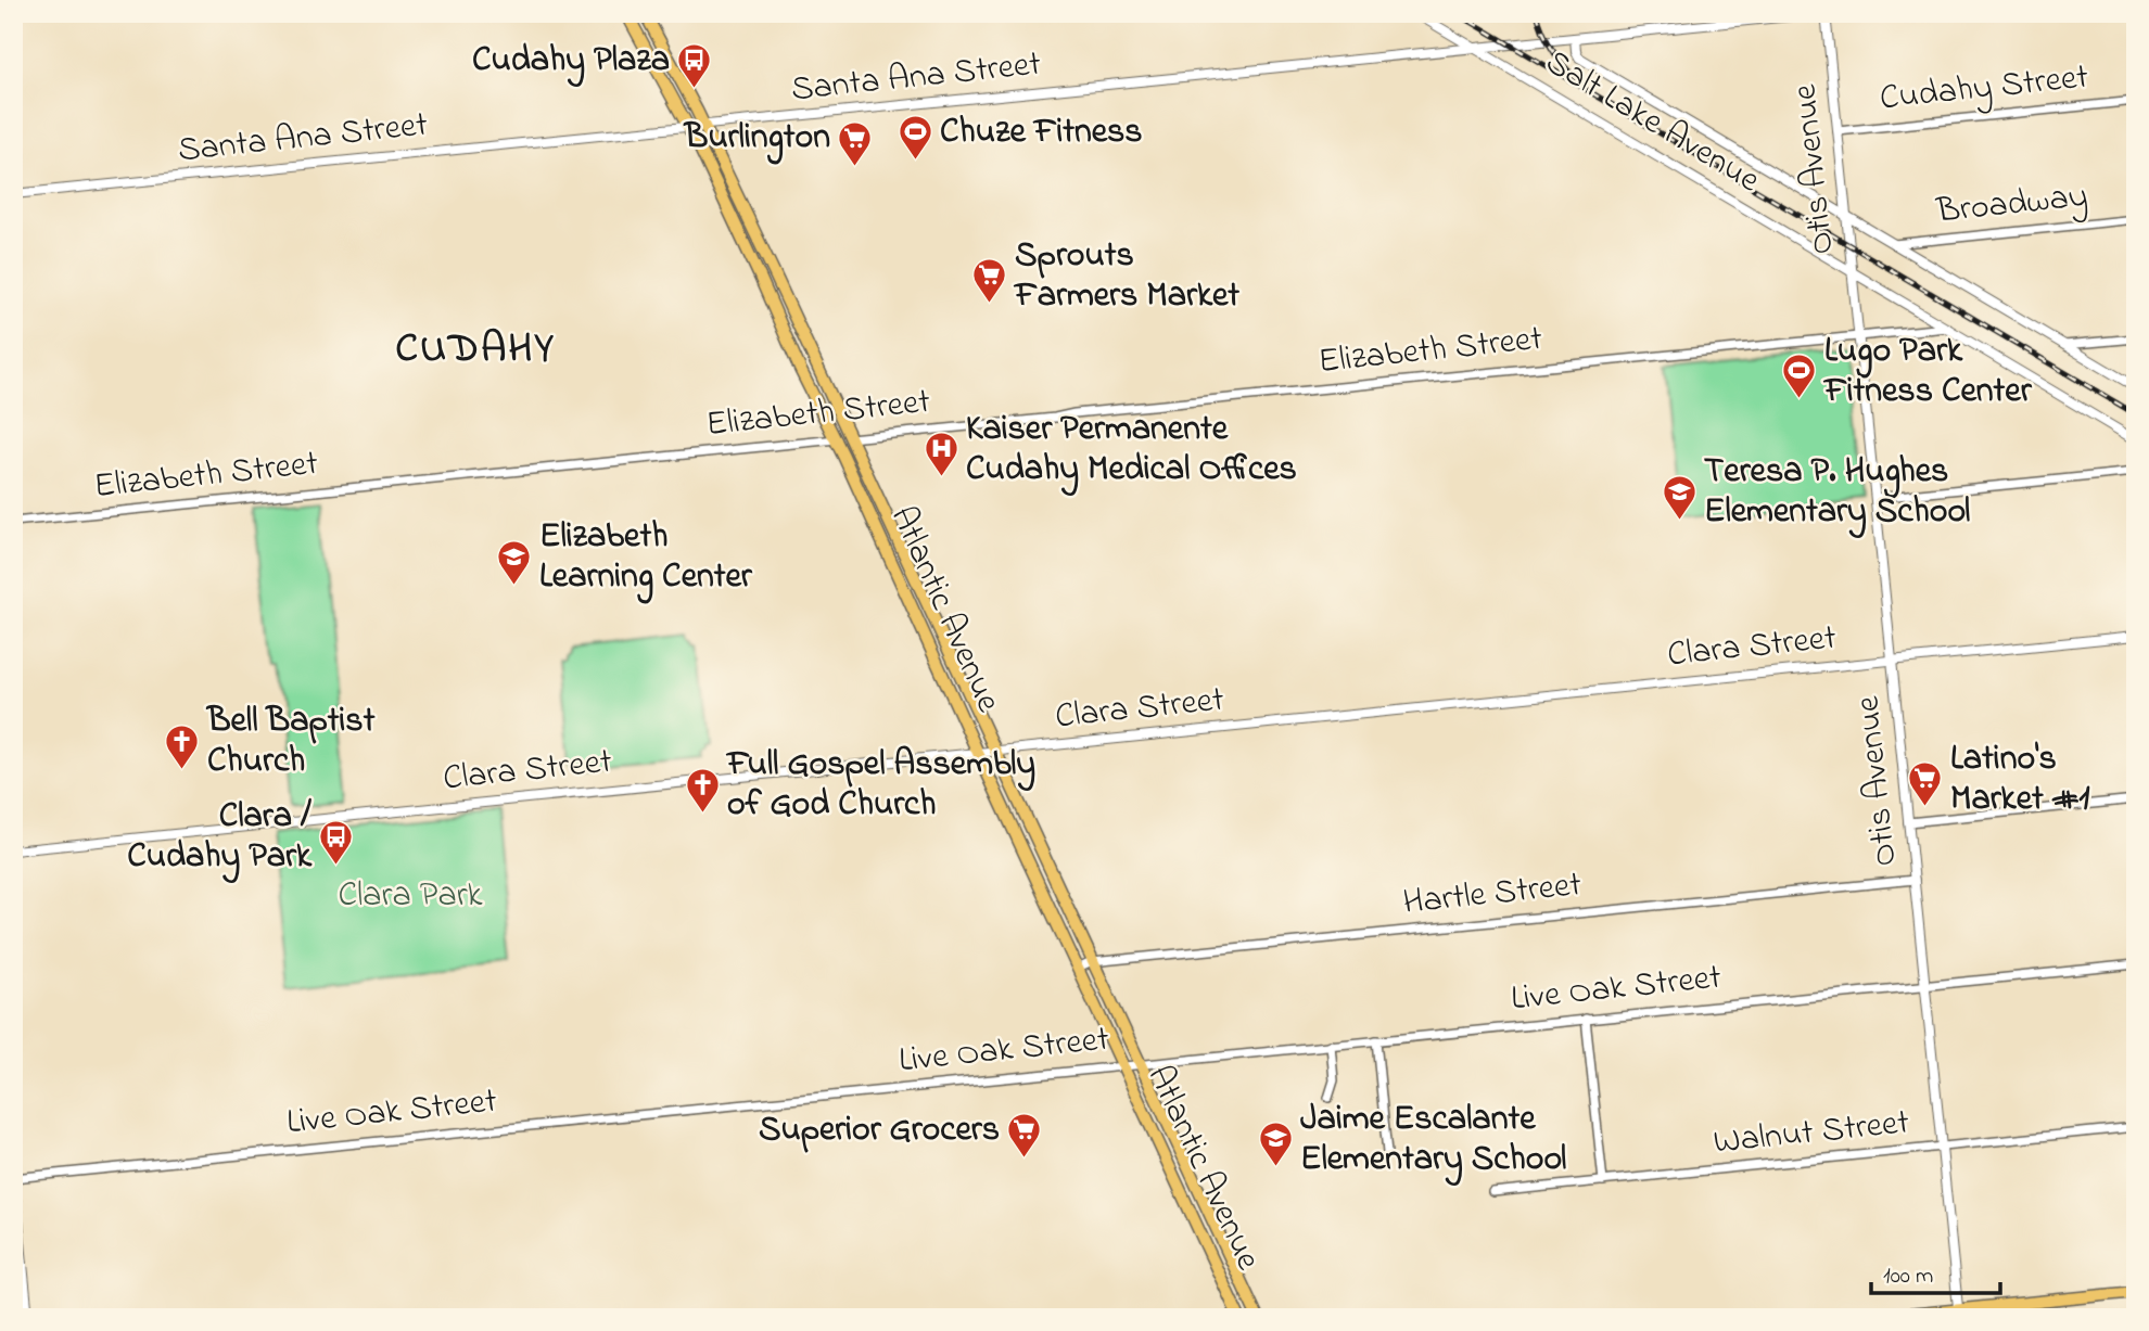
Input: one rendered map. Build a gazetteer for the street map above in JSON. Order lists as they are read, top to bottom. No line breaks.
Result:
{"streets":{"main road":["Atlantic Avenue"],"street":["Santa Ana Street","Cudahy Street","Salt Lake Avenue","Otis Avenue","Broadway","Elizabeth Street","Clara Street","Hartle Street","Live Oak Street","Walnut Street"]},"crossings":[["Santa Ana Street","Salt Lake Avenue"],["Santa Ana Street","Otis Avenue"],["Santa Ana Street","Atlantic Avenue"],["Cudahy Street","Otis Avenue"],["Salt Lake Avenue","Otis Avenue"],["Salt Lake Avenue","Broadway"],["Salt Lake Avenue","Elizabeth Street"],["Otis Avenue","Elizabeth Street"],["Otis Avenue","Clara Street"],["Otis Avenue","Hartle Street"],["Otis Avenue","Live Oak Street"],["Otis Avenue","Walnut Street"],["Elizabeth Street","Atlantic Avenue"],["Atlantic Avenue","Clara Street"],["Atlantic Avenue","Hartle Street"],["Atlantic Avenue","Live Oak Street"]],"districts":["CUDAHY"],"parks":["Clara Park"],"places":{"bus stop":["Cudahy Plaza","Clara / Cudahy Park"],"sports":["Chuze Fitness","Lugo Park Fitness Center"],"supermarket":["Burlington","Sprouts Farmers Market","Latino's Market #1","Superior Grocers"],"hospital":["Kaiser Permanente Cudahy Medical Offices"],"school or university":["Teresa P. Hughes Elementary School","Elizabeth Learning Center","Jaime Escalante Elementary School"],"church":["Bell Baptist Church","Full Gospel Assembly of God Church"]},"scale_bar":"100 m"}
